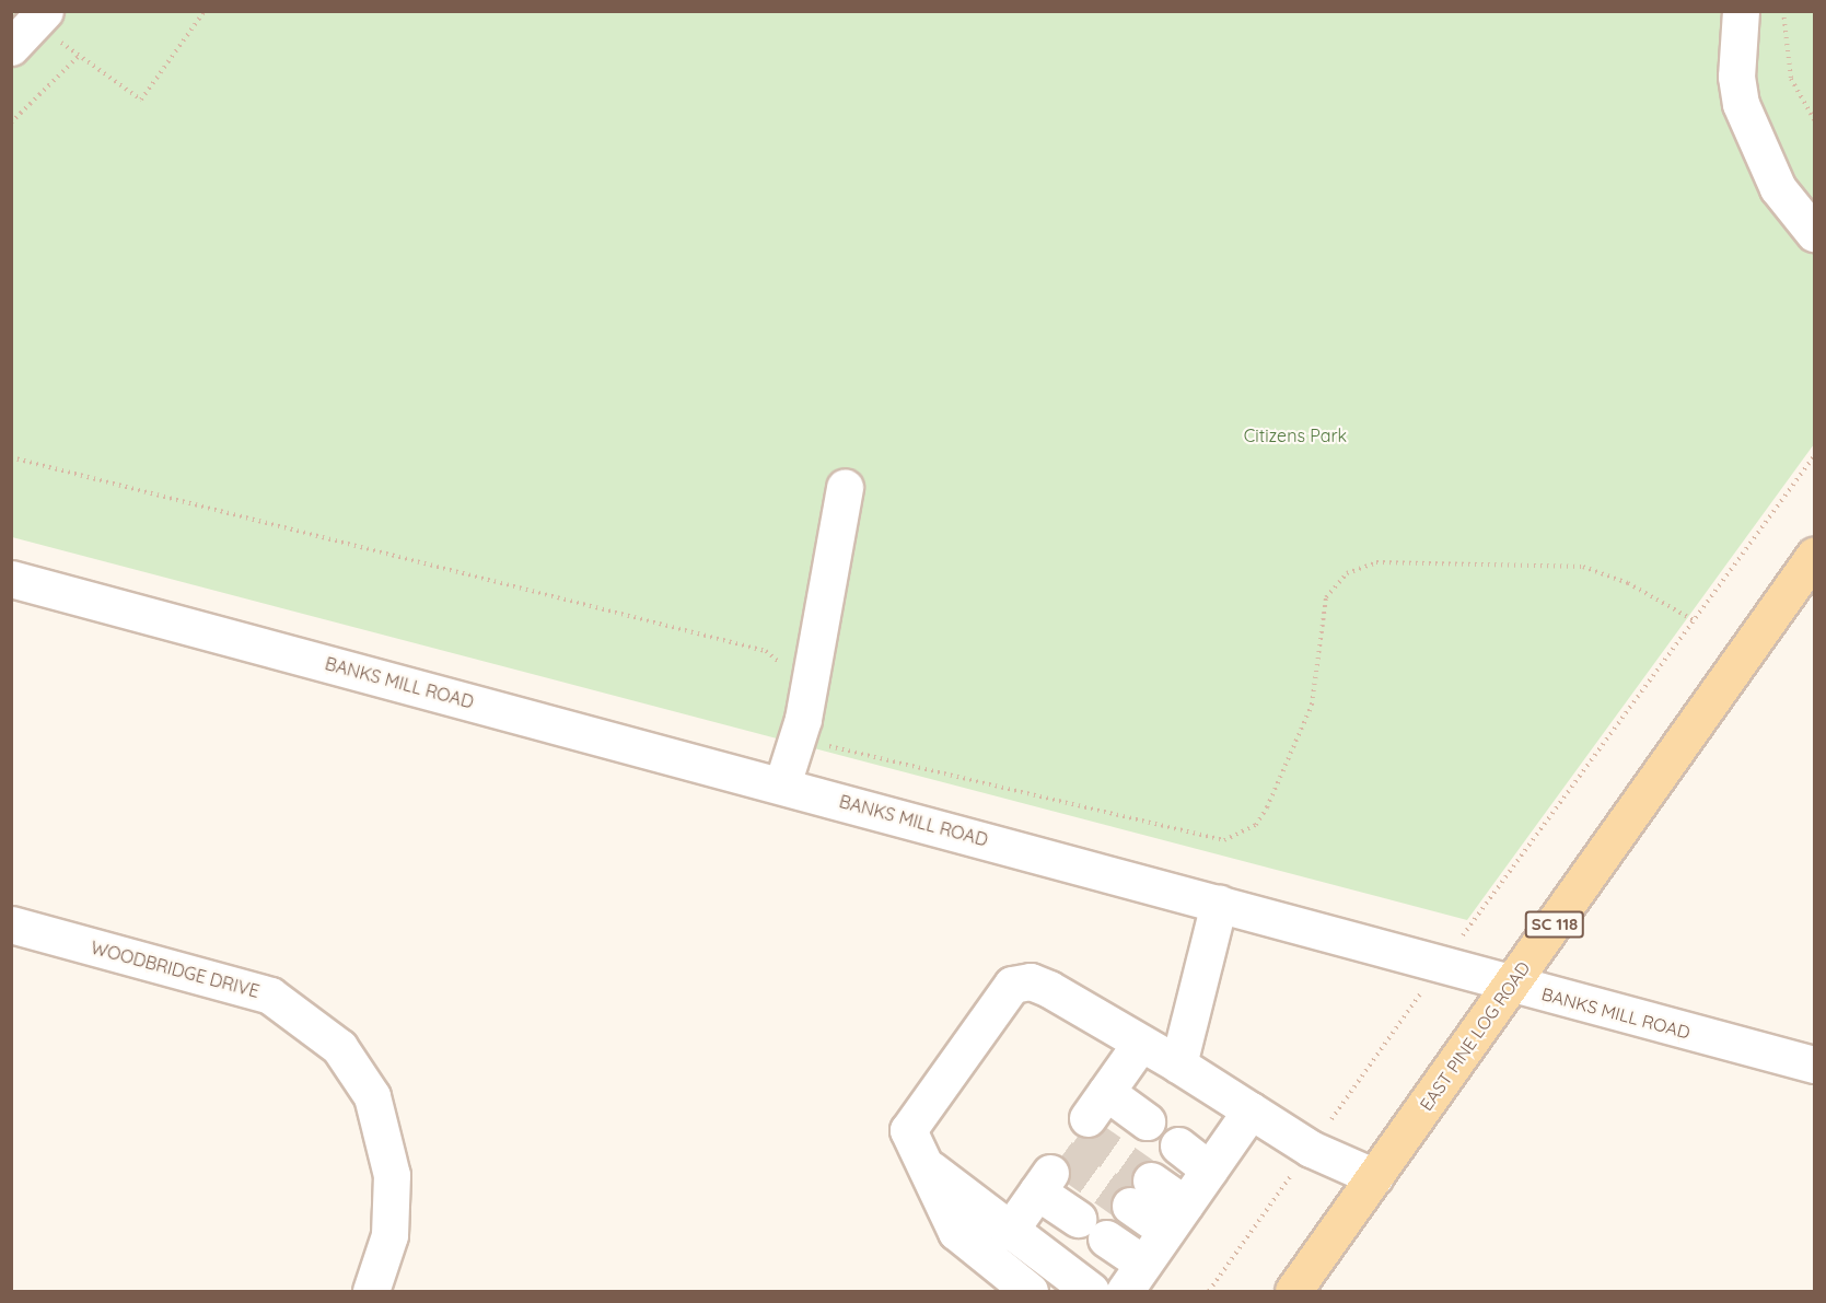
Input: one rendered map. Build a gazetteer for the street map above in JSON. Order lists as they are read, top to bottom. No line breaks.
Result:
{"streets":{"main road":["SC 118","EAST PINE LOG ROAD"],"street":["BANKS MILL ROAD","WOODBRIDGE DRIVE"]},"crossings":[["BANKS MILL ROAD","EAST PINE LOG ROAD"]],"parks":["Citizens Park"]}
